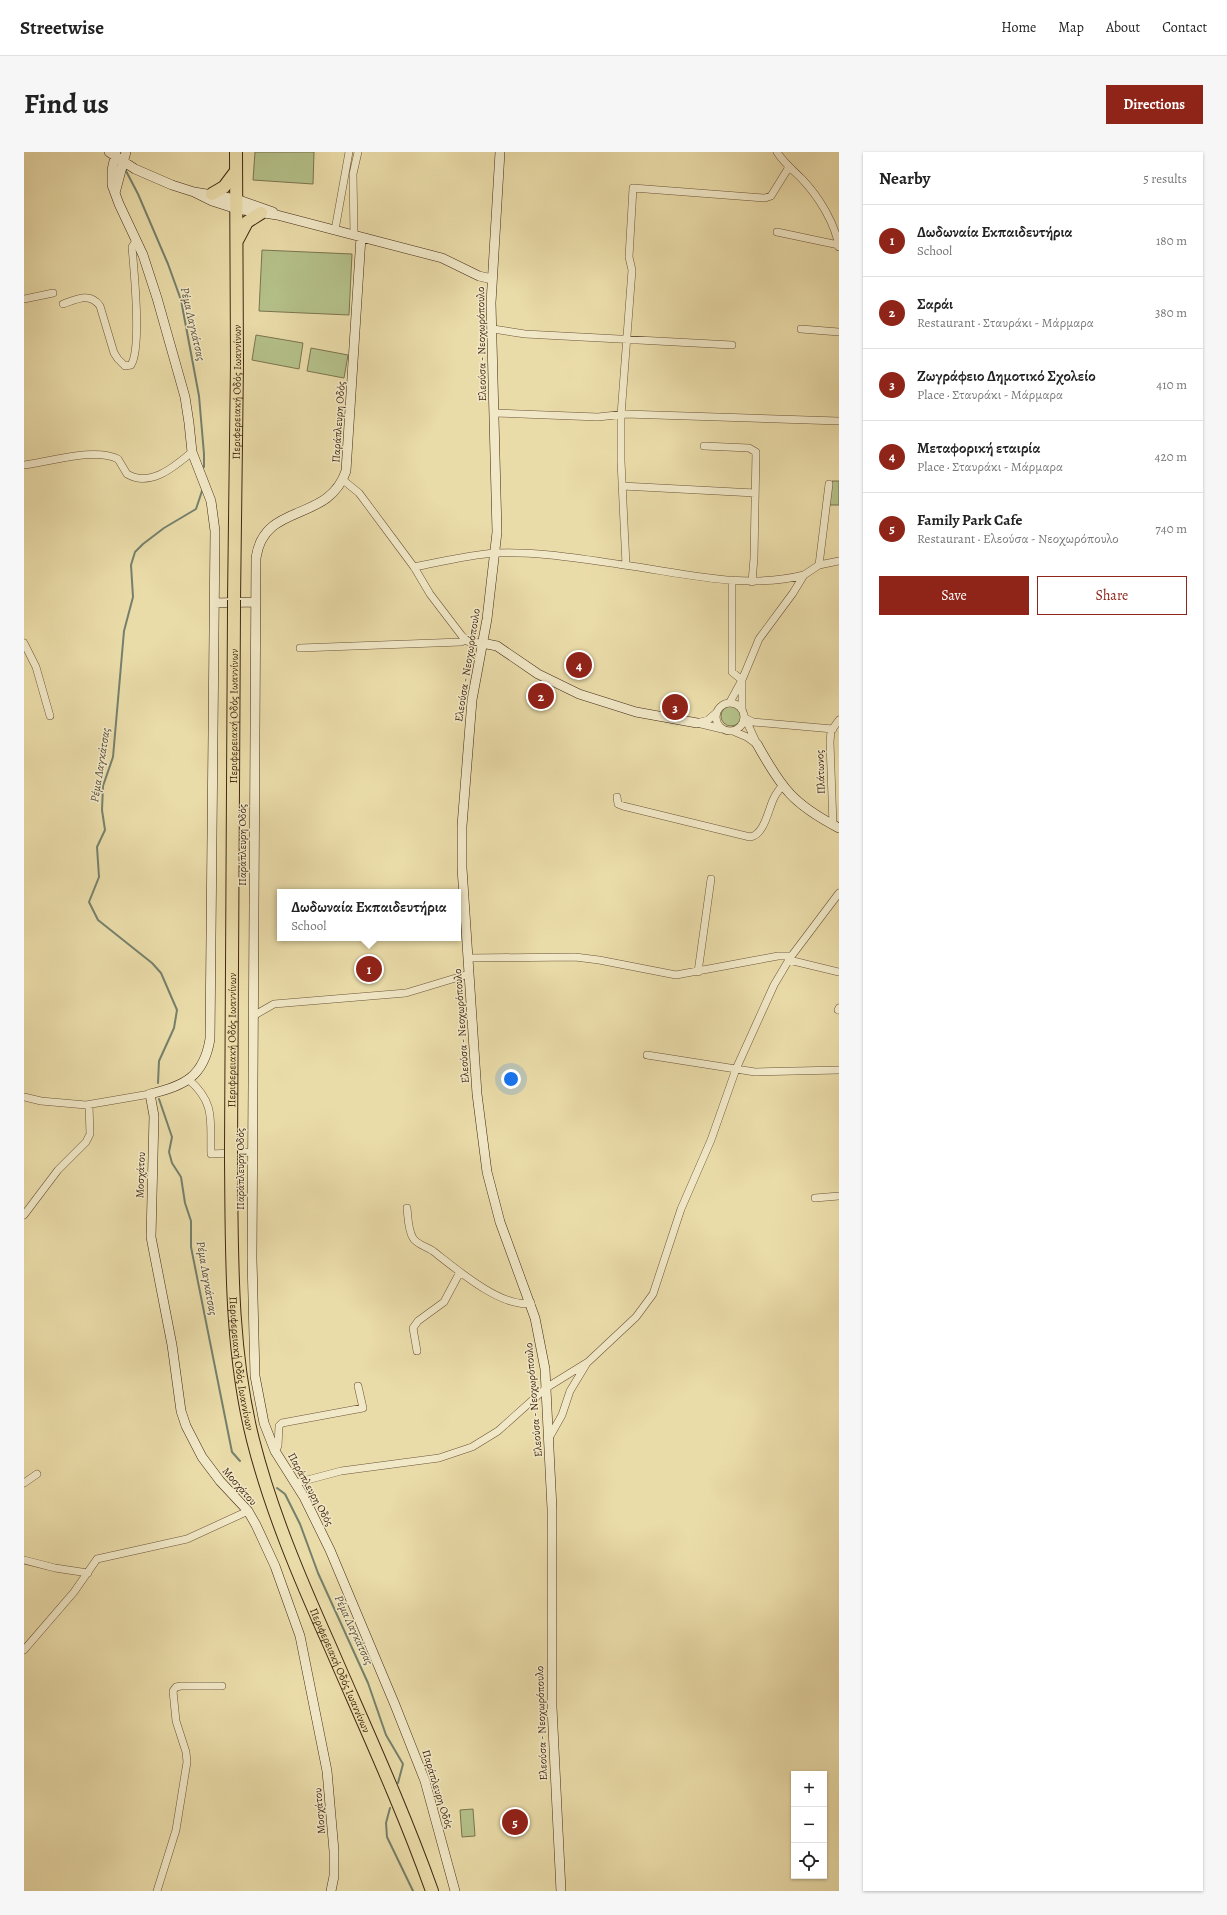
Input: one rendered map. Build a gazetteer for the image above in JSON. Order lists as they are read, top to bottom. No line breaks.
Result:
{"streets":{"highway":["Περιφερειακή Οδός Ιωαννίνων"],"street":["Ελεούσα - Νεοχωρόπουλο","Παράπλευρη Οδός","Πλάτωνος","Μοσχάτου"]},"water":["Ρέμα Λαγκάτσας"],"page":{"header":"Streetwise","nav":["Home","Map","About","Contact"],"title":"Find us","buttons":["Directions",["Save","Share"]],"heading":["Nearby","5 results"],"list":[{"mark":"1","name":"Δωδωναία Εκπαιδευτήρια","note":"School","value":"180 m"},{"mark":"2","name":"Σαράι","note":"Restaurant · Σταυράκι - Μάρμαρα","value":"380 m"},{"mark":"3","name":"Ζωγράφειο Δημοτικό Σχολείο","note":"Place · Σταυράκι - Μάρμαρα","value":"410 m"},{"mark":"4","name":"Μεταφορική εταιρία","note":"Place · Σταυράκι - Μάρμαρα","value":"420 m"},{"mark":"5","name":"Family Park Cafe","note":"Restaurant · Ελεούσα - Νεοχωρόπουλο","value":"740 m"}],"pins":["4","2","3","1","5"],"popup":["Δωδωναία Εκπαιδευτήρια","School"],"map_buttons":["+","−"]}}
